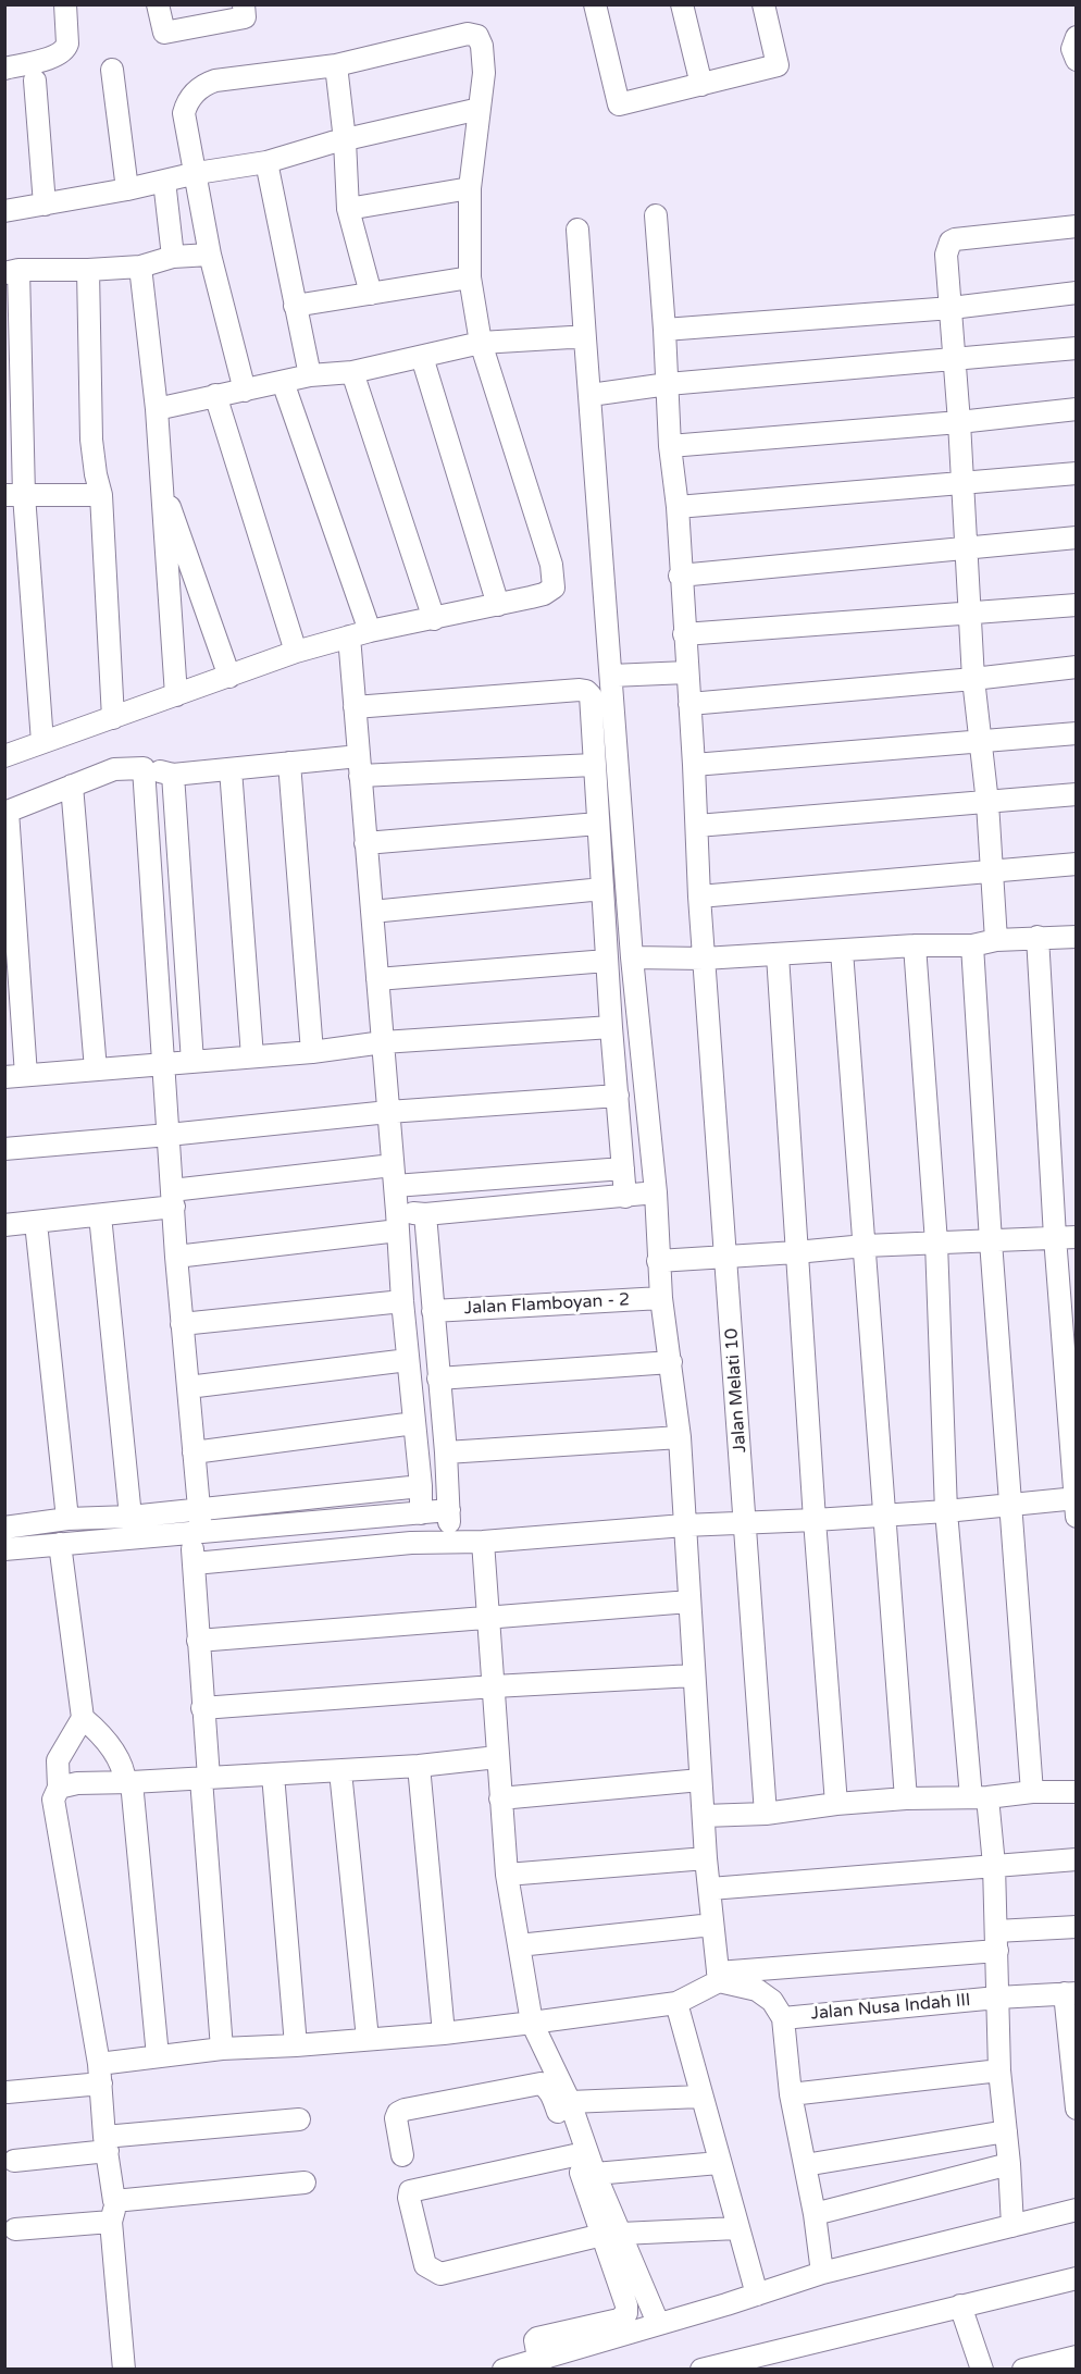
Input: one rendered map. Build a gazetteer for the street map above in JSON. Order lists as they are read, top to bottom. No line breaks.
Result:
{"streets":{"street":["Jalan Flamboyan - 2","Jalan Melati 10","Jalan Nusa Indah III"]}}
